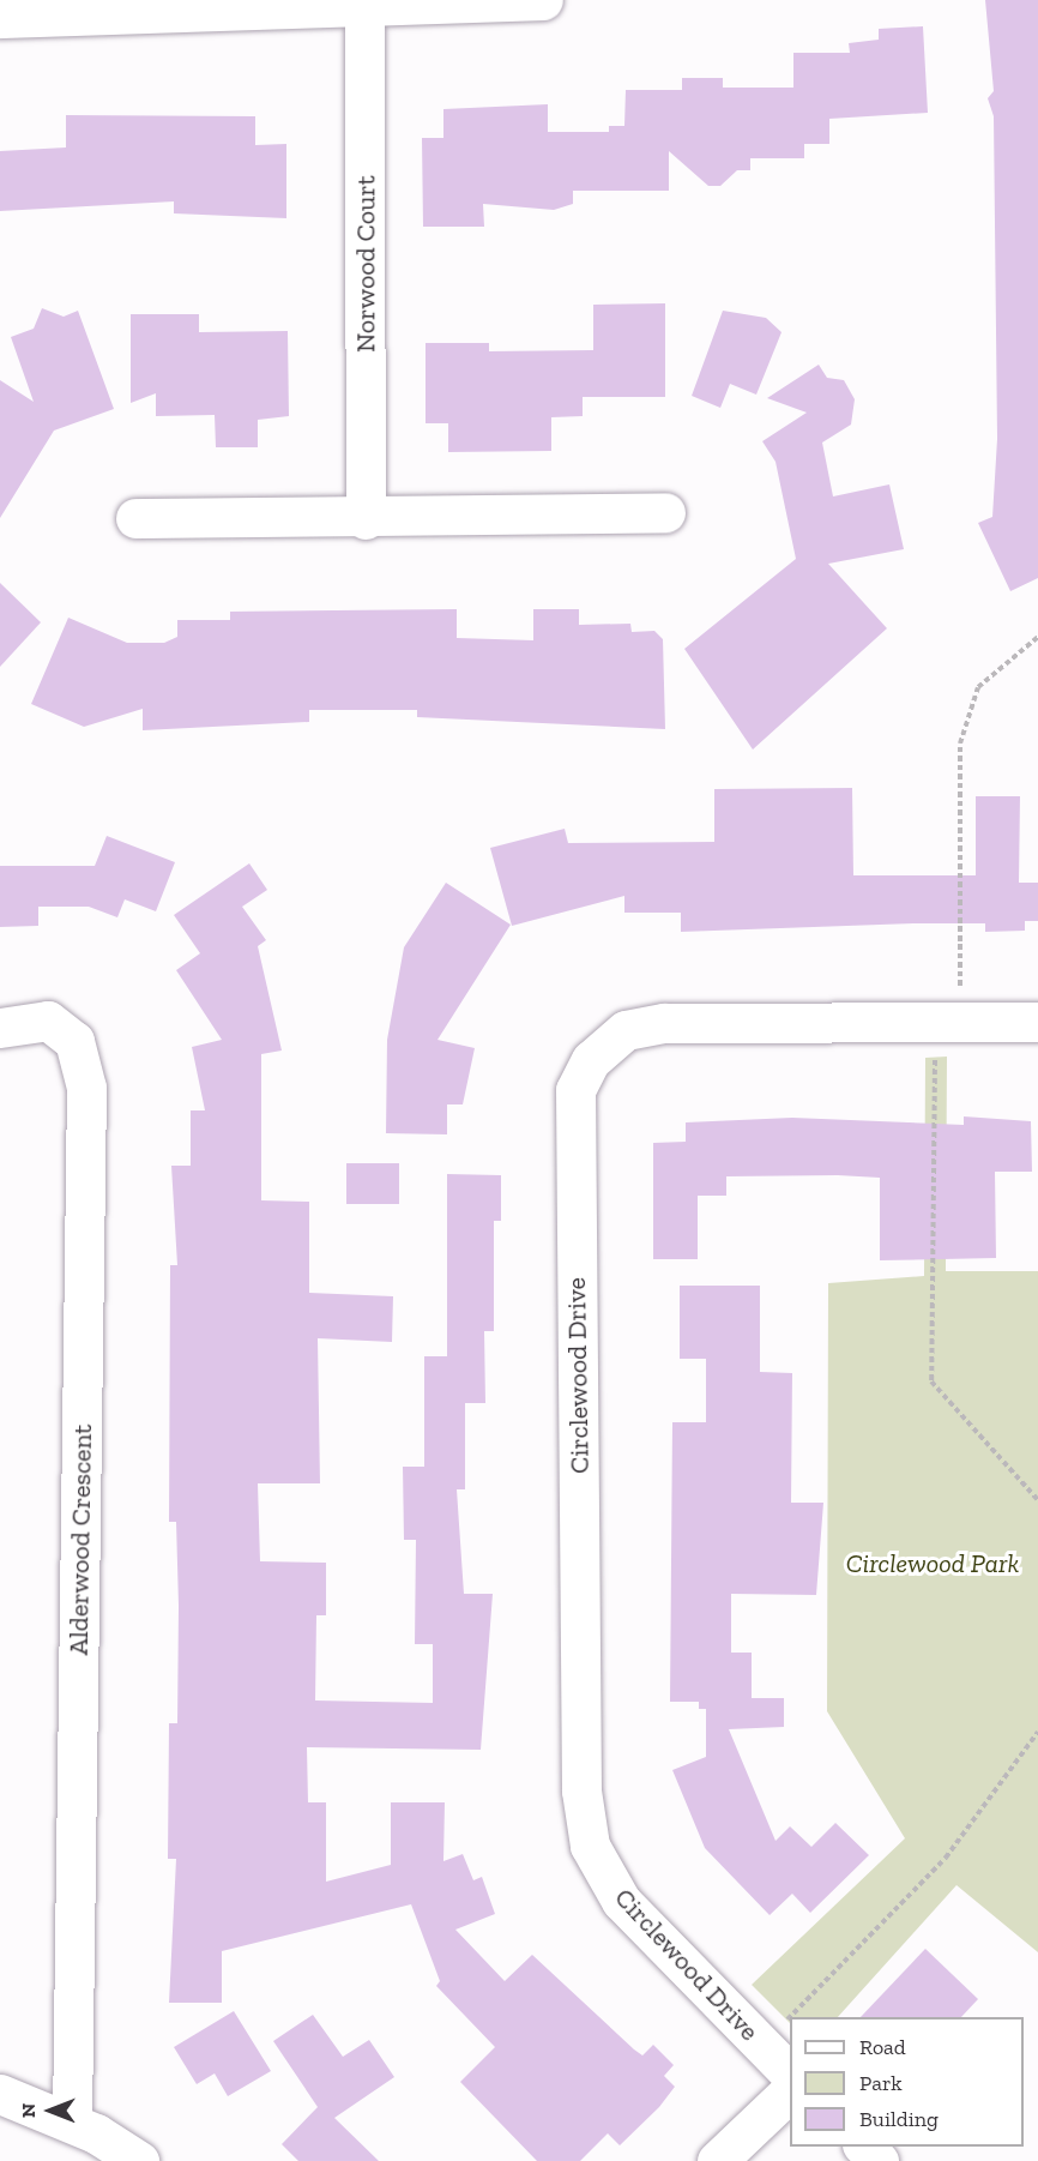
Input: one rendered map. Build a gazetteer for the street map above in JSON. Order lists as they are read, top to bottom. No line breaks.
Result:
{"streets":{"street":["Norwood Court","Circlewood Drive","Alderwood Crescent"]},"parks":["Circlewood Park"],"legend":["Road","Park","Building"],"north":"left"}
